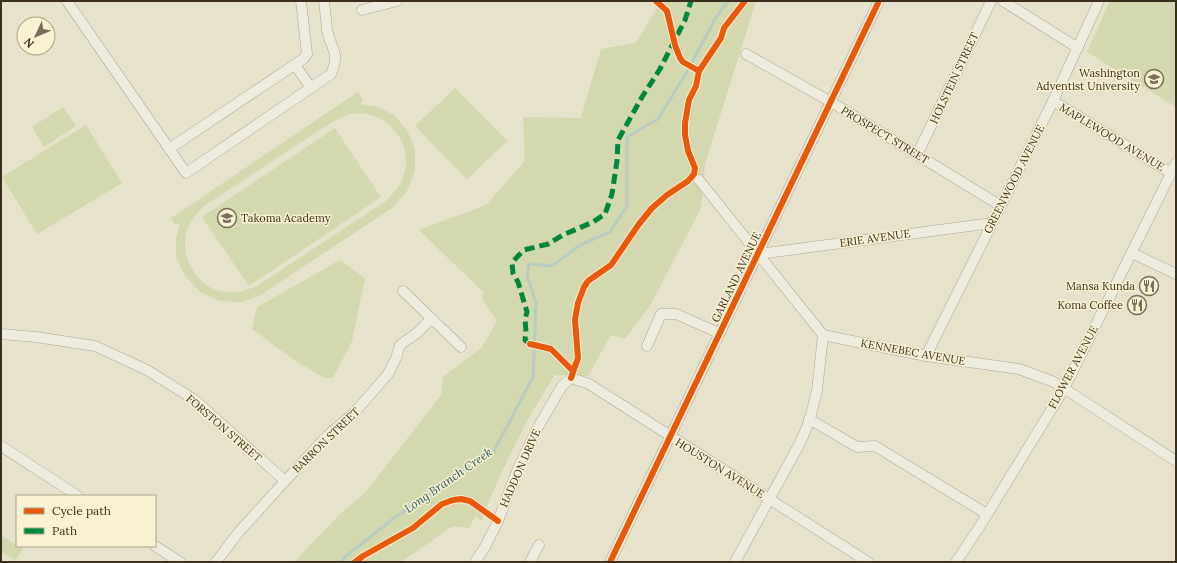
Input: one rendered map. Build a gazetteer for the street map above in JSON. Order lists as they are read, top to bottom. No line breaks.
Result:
{"streets":{"street":["HOLSTEIN STREET","PROSPECT STREET","MAPLEWOOD AVENUE","GREENWOOD AVENUE","ERIE AVENUE","GARLAND AVENUE","KENNEBEC AVENUE","FLOWER AVENUE","FORSTON STREET","BARRON STREET","HADDON DRIVE","HOUSTON AVENUE"]},"crossings":[["HOLSTEIN STREET","PROSPECT STREET"],["PROSPECT STREET","GREENWOOD AVENUE"],["PROSPECT STREET","GARLAND AVENUE"],["MAPLEWOOD AVENUE","GREENWOOD AVENUE"],["MAPLEWOOD AVENUE","FLOWER AVENUE"],["GREENWOOD AVENUE","ERIE AVENUE"],["GREENWOOD AVENUE","KENNEBEC AVENUE"],["ERIE AVENUE","GARLAND AVENUE"],["GARLAND AVENUE","HOUSTON AVENUE"],["KENNEBEC AVENUE","FLOWER AVENUE"],["FORSTON STREET","BARRON STREET"],["HADDON DRIVE","HOUSTON AVENUE"]],"water":["Long Branch Creek"],"places":{"school or university":["Washington Adventist University","Takoma Academy"],"restaurant":["Mansa Kunda","Koma Coffee"]},"legend":["Cycle path","Path"],"north":"bottom left"}
